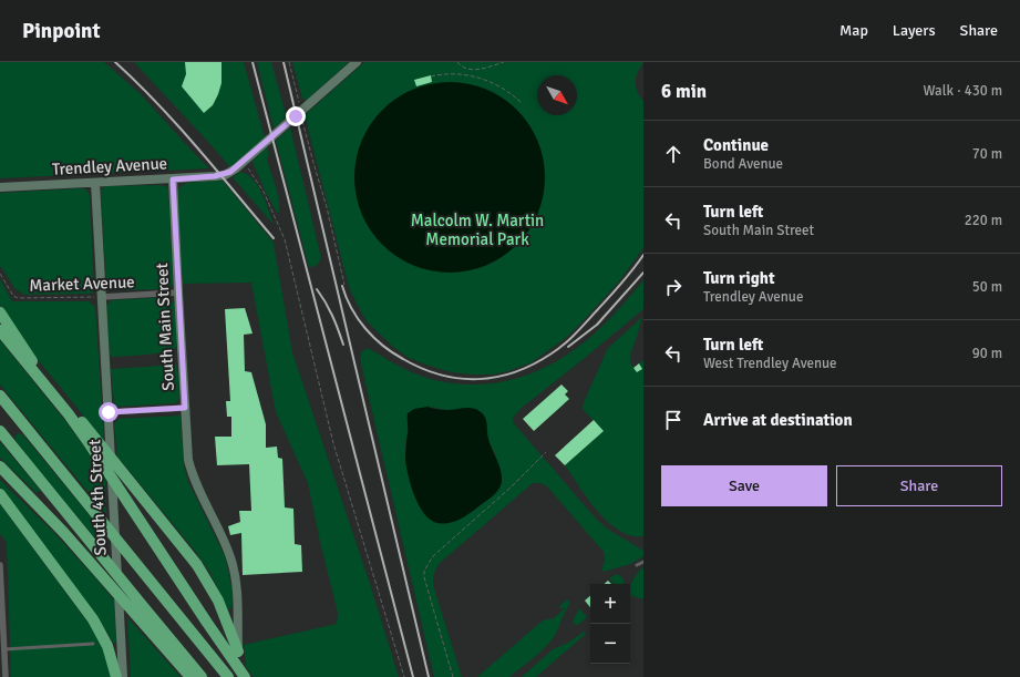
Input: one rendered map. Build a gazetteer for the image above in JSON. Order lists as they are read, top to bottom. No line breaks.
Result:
{"streets":{"street":["Trendley Avenue","Market Avenue","South Main Street","South 4th Street"]},"crossings":[["Trendley Avenue","South Main Street"],["Trendley Avenue","South 4th Street"],["Market Avenue","South Main Street"],["Market Avenue","South 4th Street"]],"parks":["Malcolm W. Martin Memorial Park"],"north":"bottom right","page":{"header":"Pinpoint","nav":["Map","Layers","Share"],"heading":["6 min","Walk · 430 m"],"list":[["Continue","Bond Avenue","70 m"],["Turn left","South Main Street","220 m"],["Turn right","Trendley Avenue","50 m"],["Turn left","West Trendley Avenue","90 m"],"Arrive at destination"],"buttons":["Save","Share"],"map_buttons":["+","−"]}}
